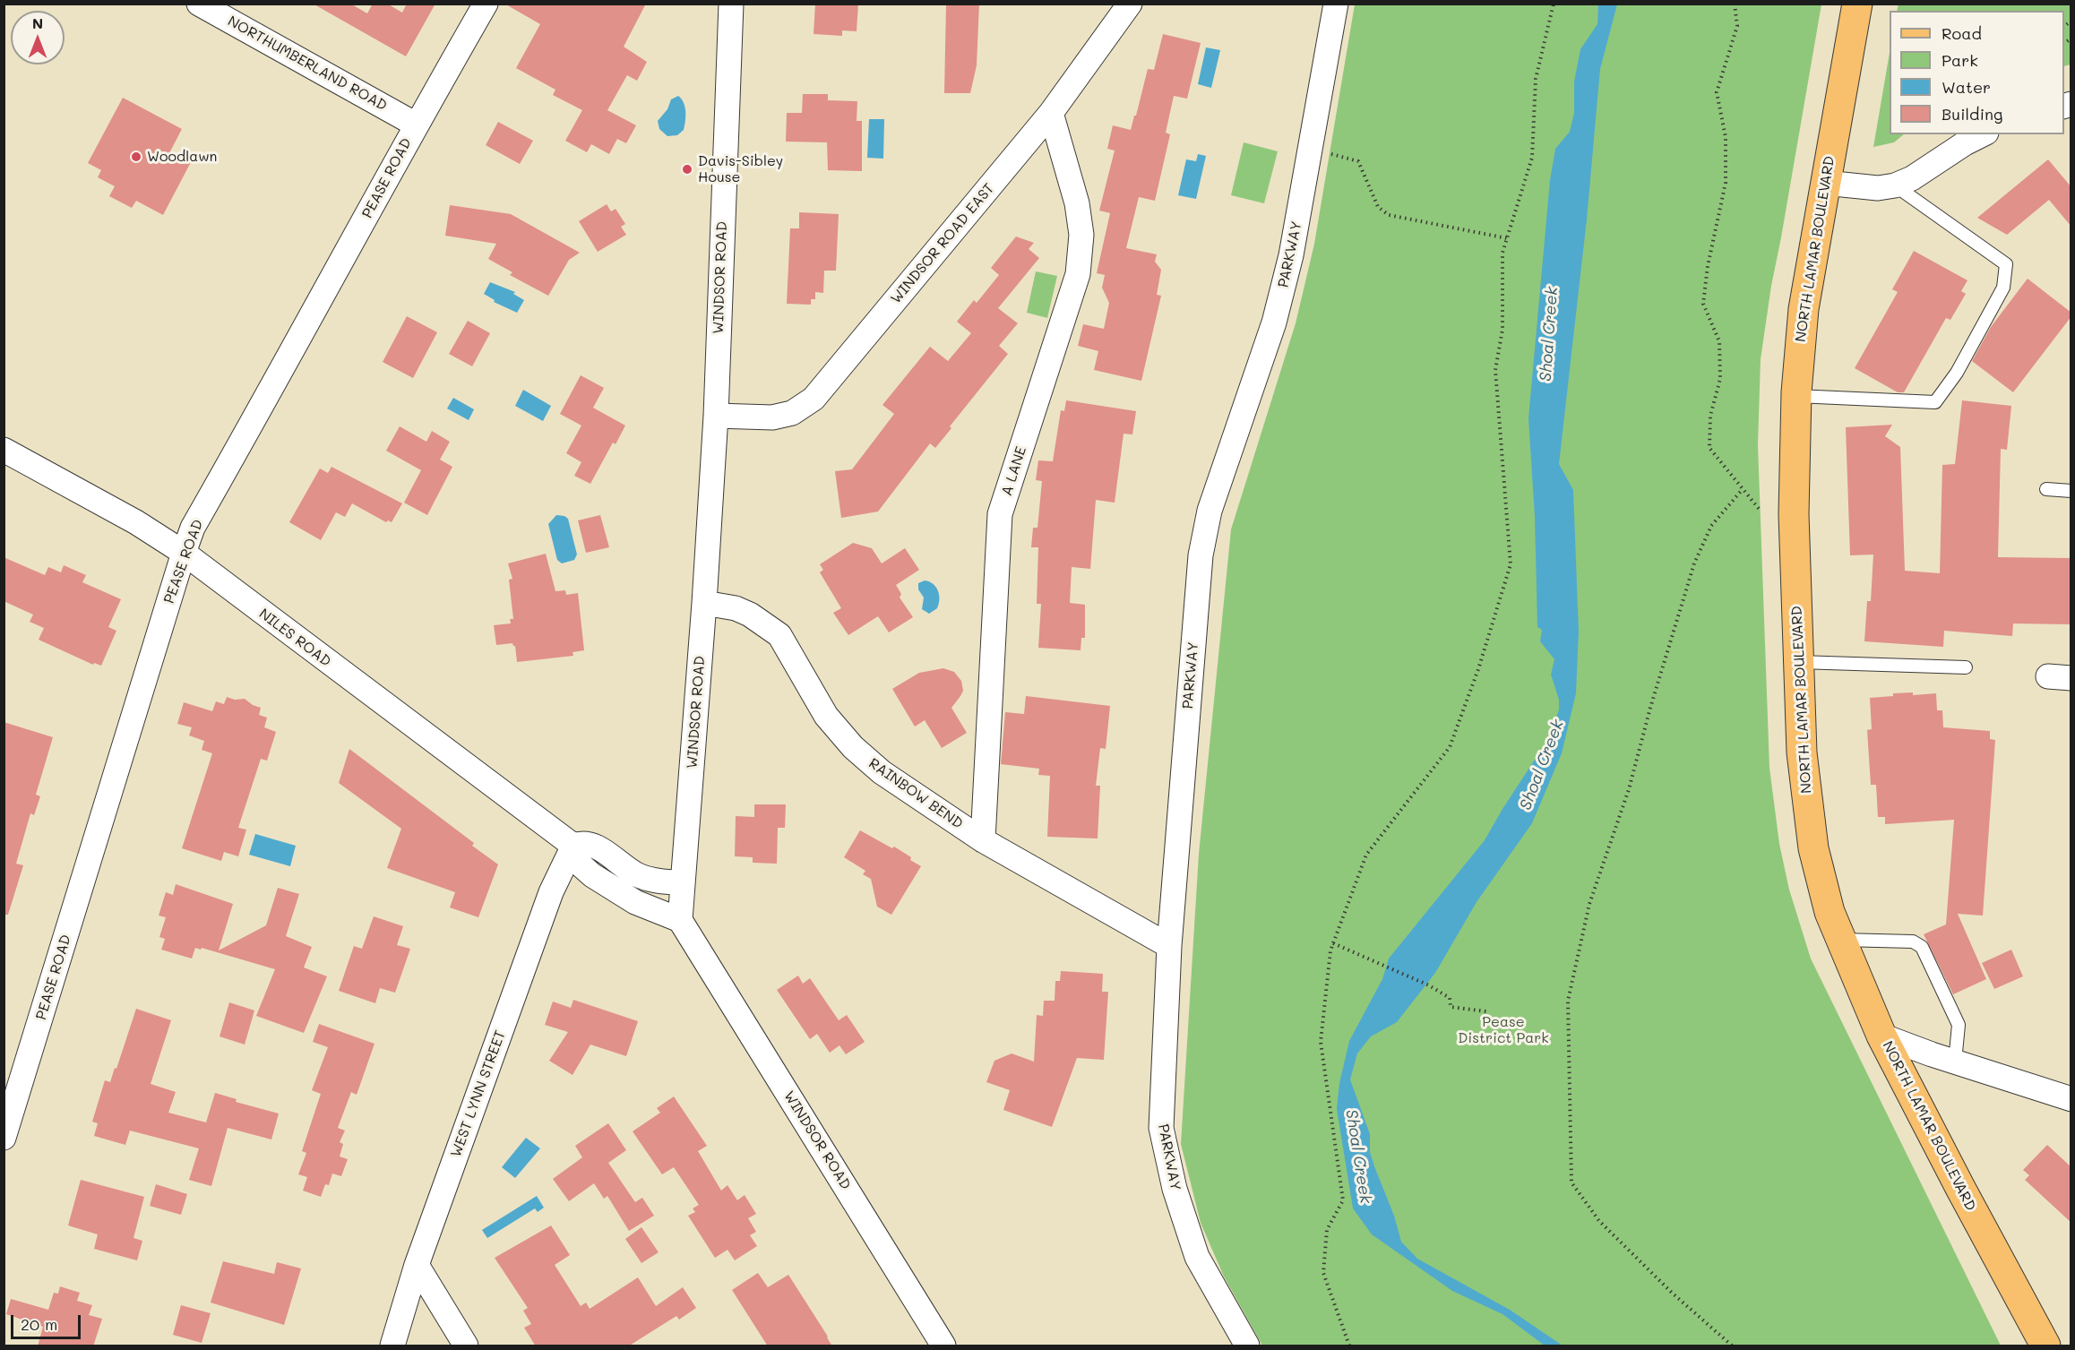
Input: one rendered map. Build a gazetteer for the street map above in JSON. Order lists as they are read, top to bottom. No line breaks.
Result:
{"streets":{"main road":["NORTH LAMAR BOULEVARD"],"street":["NORTHUMBERLAND ROAD","PEASE ROAD","WINDSOR ROAD EAST","PARKWAY","WINDSOR ROAD","A LANE","NILES ROAD","RAINBOW BEND","WEST LYNN STREET"]},"crossings":[["NORTHUMBERLAND ROAD","PEASE ROAD"],["PEASE ROAD","NILES ROAD"],["WINDSOR ROAD EAST","WINDSOR ROAD"],["WINDSOR ROAD EAST","A LANE"],["PARKWAY","RAINBOW BEND"],["WINDSOR ROAD","NILES ROAD"],["WINDSOR ROAD","RAINBOW BEND"],["A LANE","RAINBOW BEND"],["NILES ROAD","WEST LYNN STREET"]],"water":["Shoal Creek"],"parks":["Pease District Park"],"places":["Woodlawn","Davis-Sibley House"],"legend":["Road","Park","Water","Building"],"scale_bar":"20 m","north":"top"}
